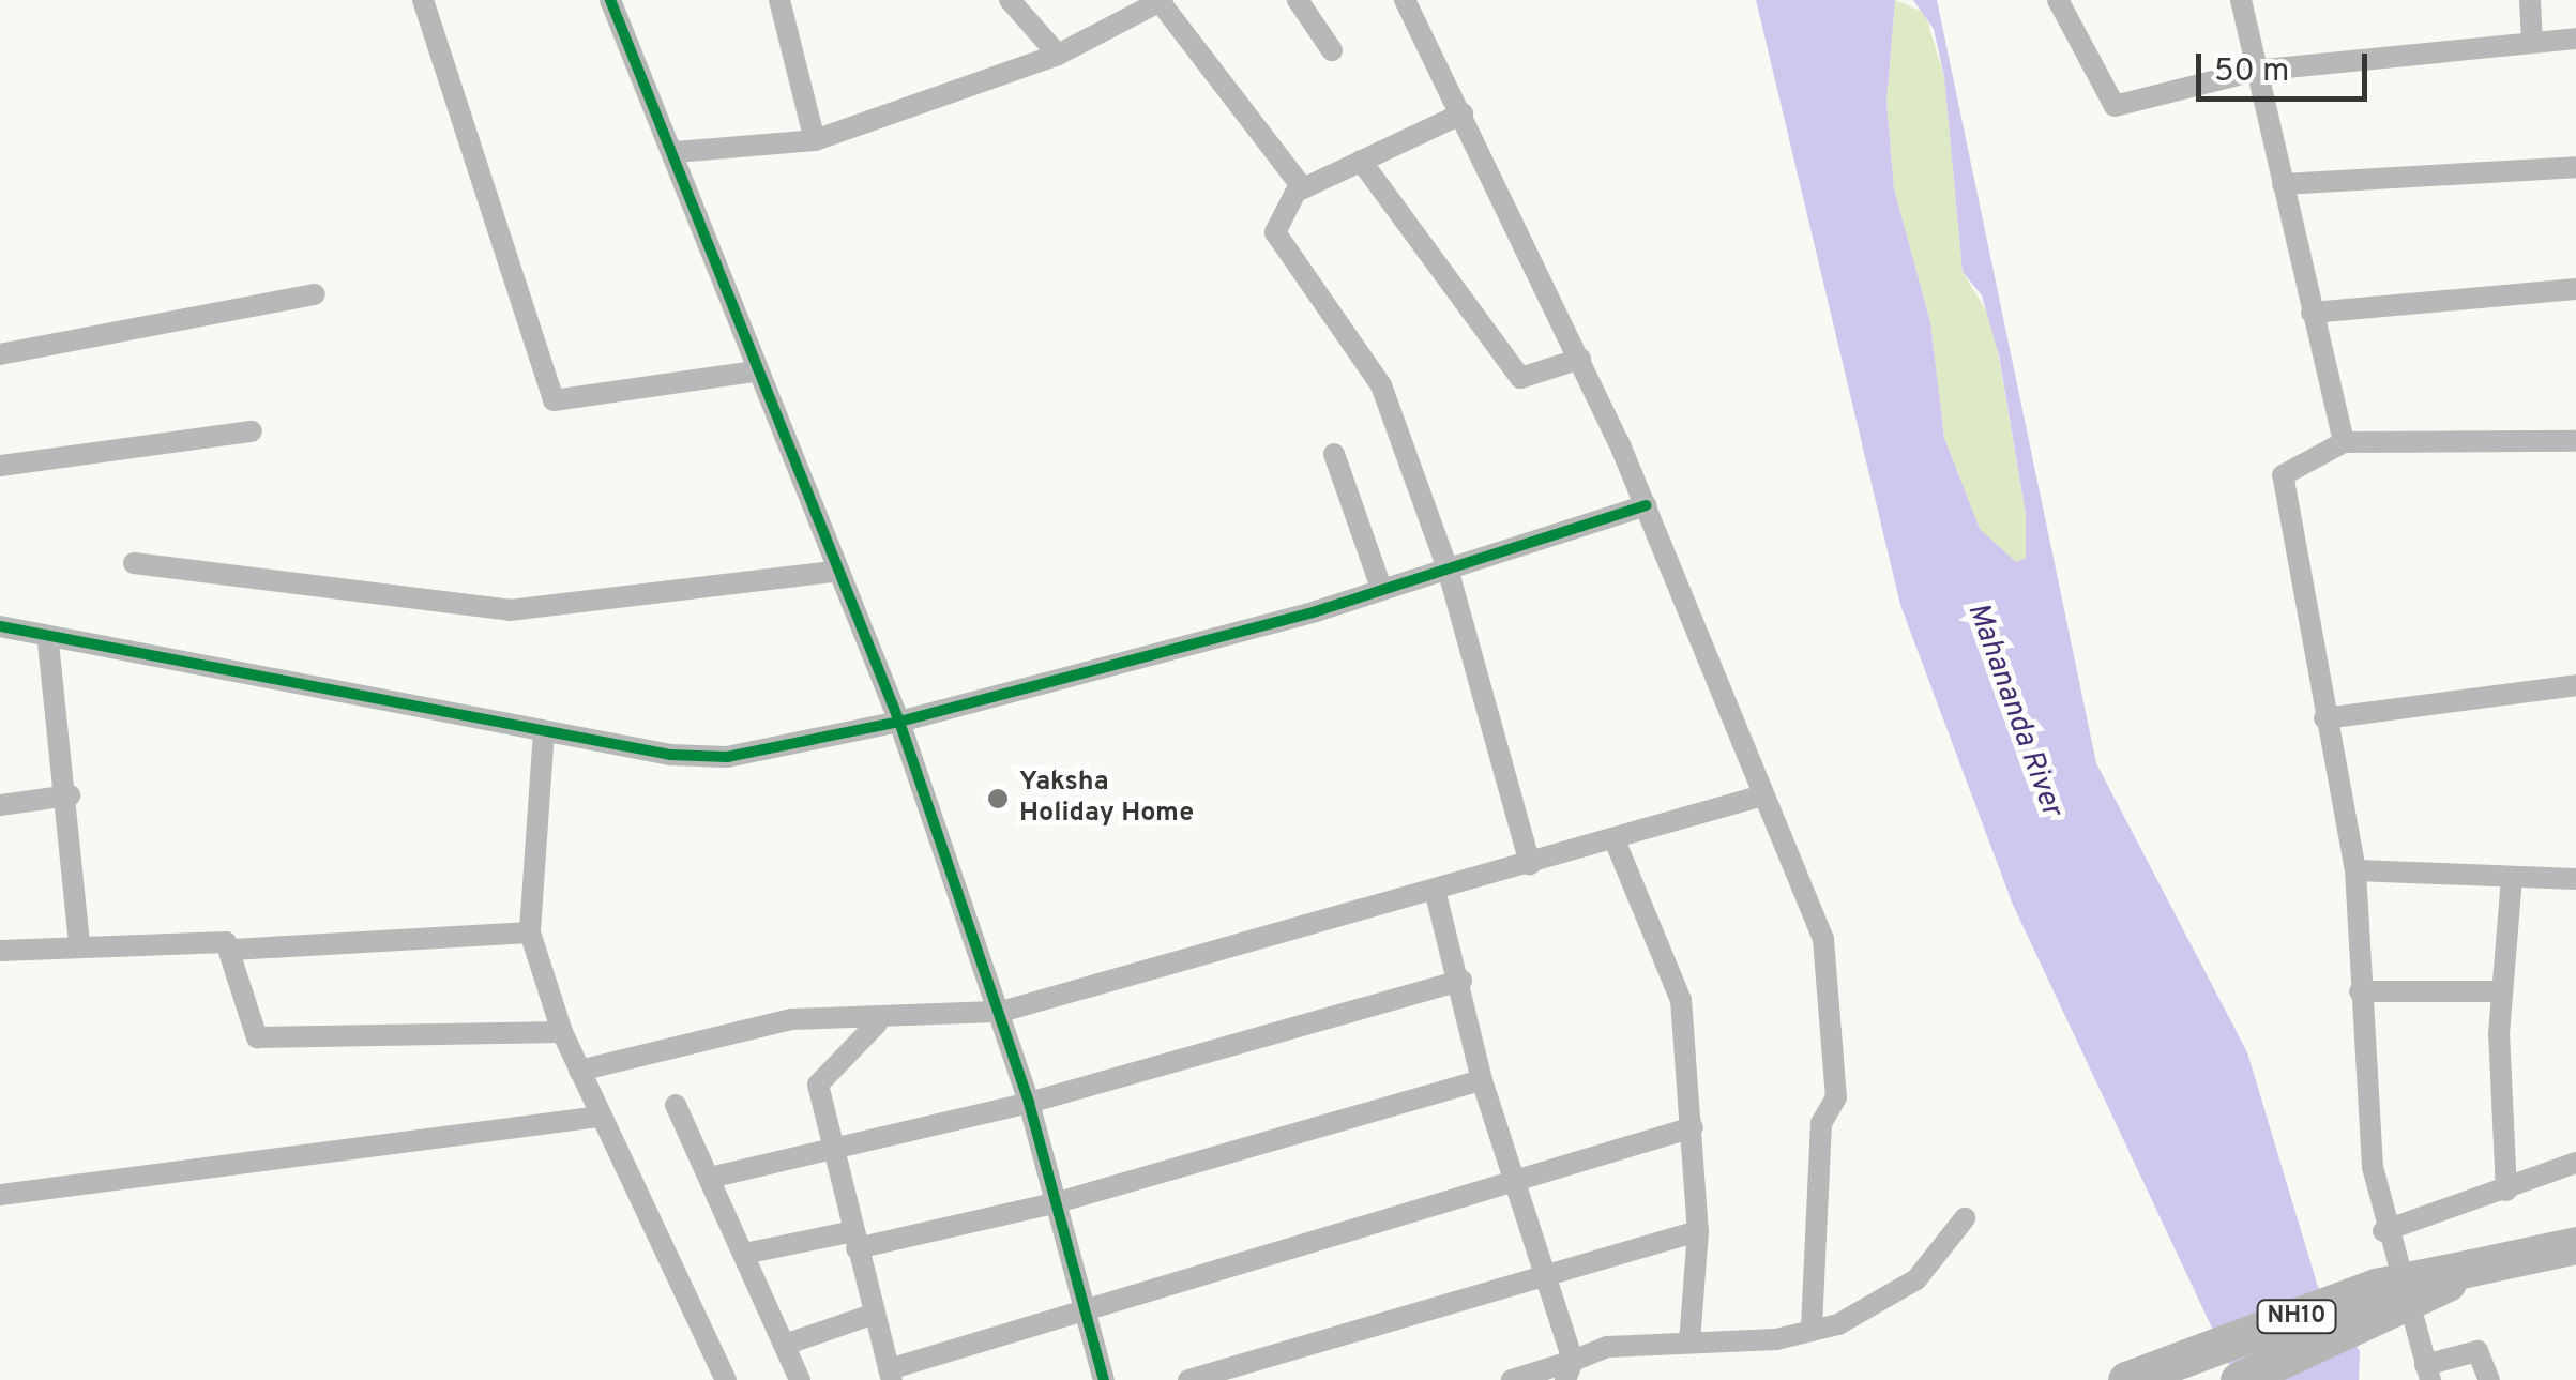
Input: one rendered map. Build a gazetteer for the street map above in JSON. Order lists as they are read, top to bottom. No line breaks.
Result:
{"streets":{"highway":["NH10"]},"water":["Mahananda River"],"places":["Yaksha Holiday Home"],"scale_bar":"50 m"}
